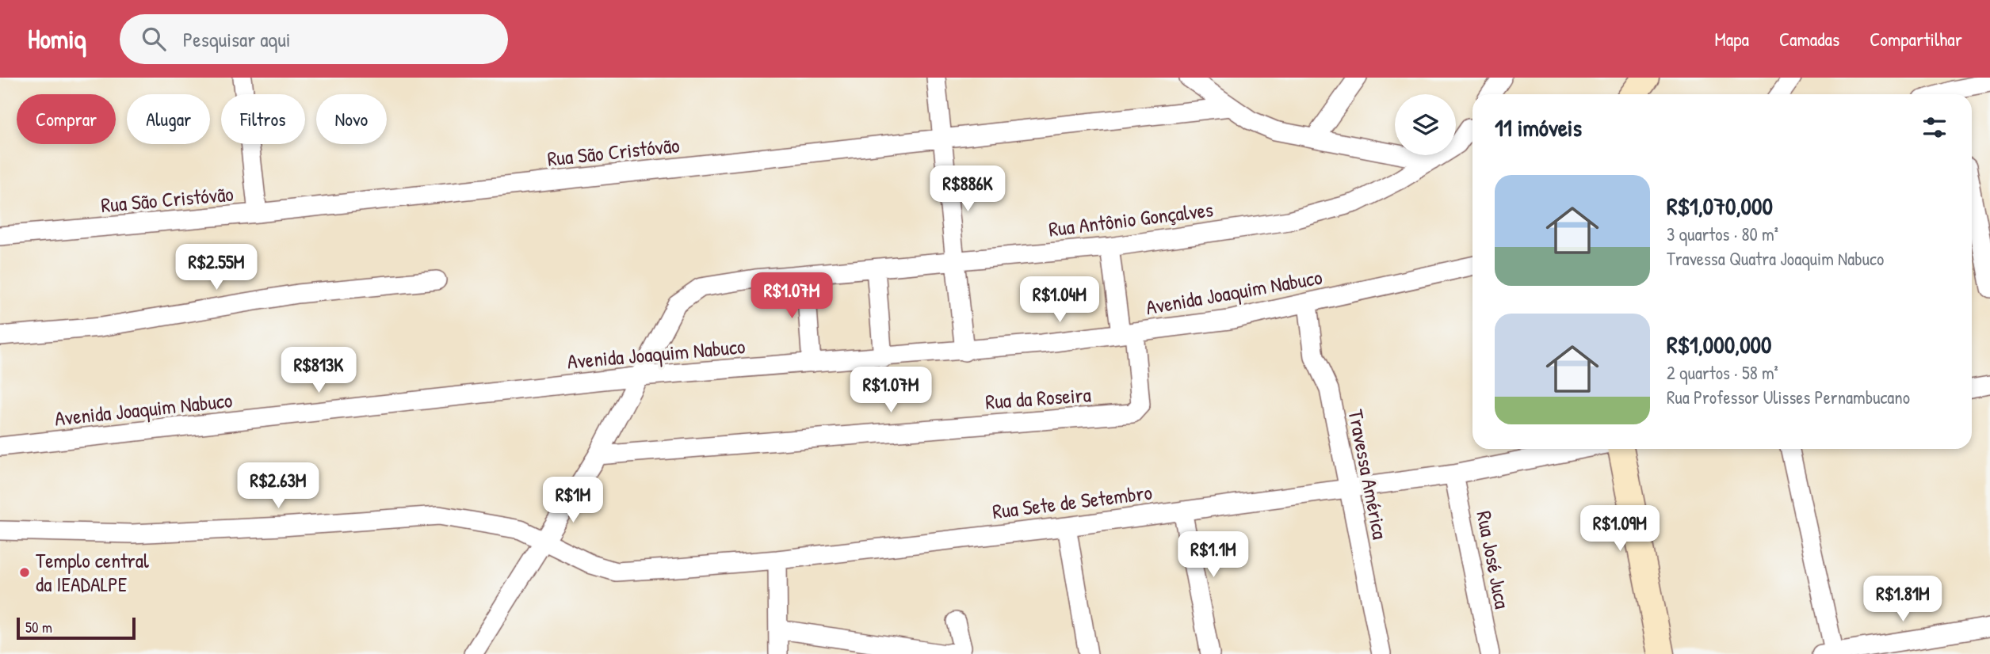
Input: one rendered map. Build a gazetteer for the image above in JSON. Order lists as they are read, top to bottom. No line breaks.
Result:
{"streets":{"street":["Rua São Cristóvão","Rua Antônio Gonçalves","Avenida Joaquim Nabuco","Rua da Roseira","Travessa América","Rua Sete de Setembro","Rua José Juca"]},"crossings":[["Rua Antônio Gonçalves","Avenida Joaquim Nabuco"],["Rua Antônio Gonçalves","Rua da Roseira"],["Rua Antônio Gonçalves","Rua Sete de Setembro"],["Avenida Joaquim Nabuco","Rua da Roseira"],["Avenida Joaquim Nabuco","Travessa América"],["Travessa América","Rua Sete de Setembro"],["Rua Sete de Setembro","Rua José Juca"]],"places":["Templo central da IEADALPE"],"scale_bar":"50 m","page":{"header":"Homiq","search":"Pesquisar aqui","nav":["Mapa","Camadas","Compartilhar"],"chip":["Comprar","Alugar","Filtros","Novo"],"heading":"11 imóveis","list":[{"name":"R$1,070,000","note":"3 quartos · 80 m² · Travessa Quatra Joaquim Nabuco"},{"name":"R$1,000,000","note":"2 quartos · 58 m² · Rua Professor Ulisses Pernambucano"}],"price":["R$886K","R$2.55M","R$1.07M","R$1.04M","R$813K","R$1.07M","R$2.63M","R$1M","R$1.09M","R$1.1M","R$1.81M"],"scale":"50 m"}}
